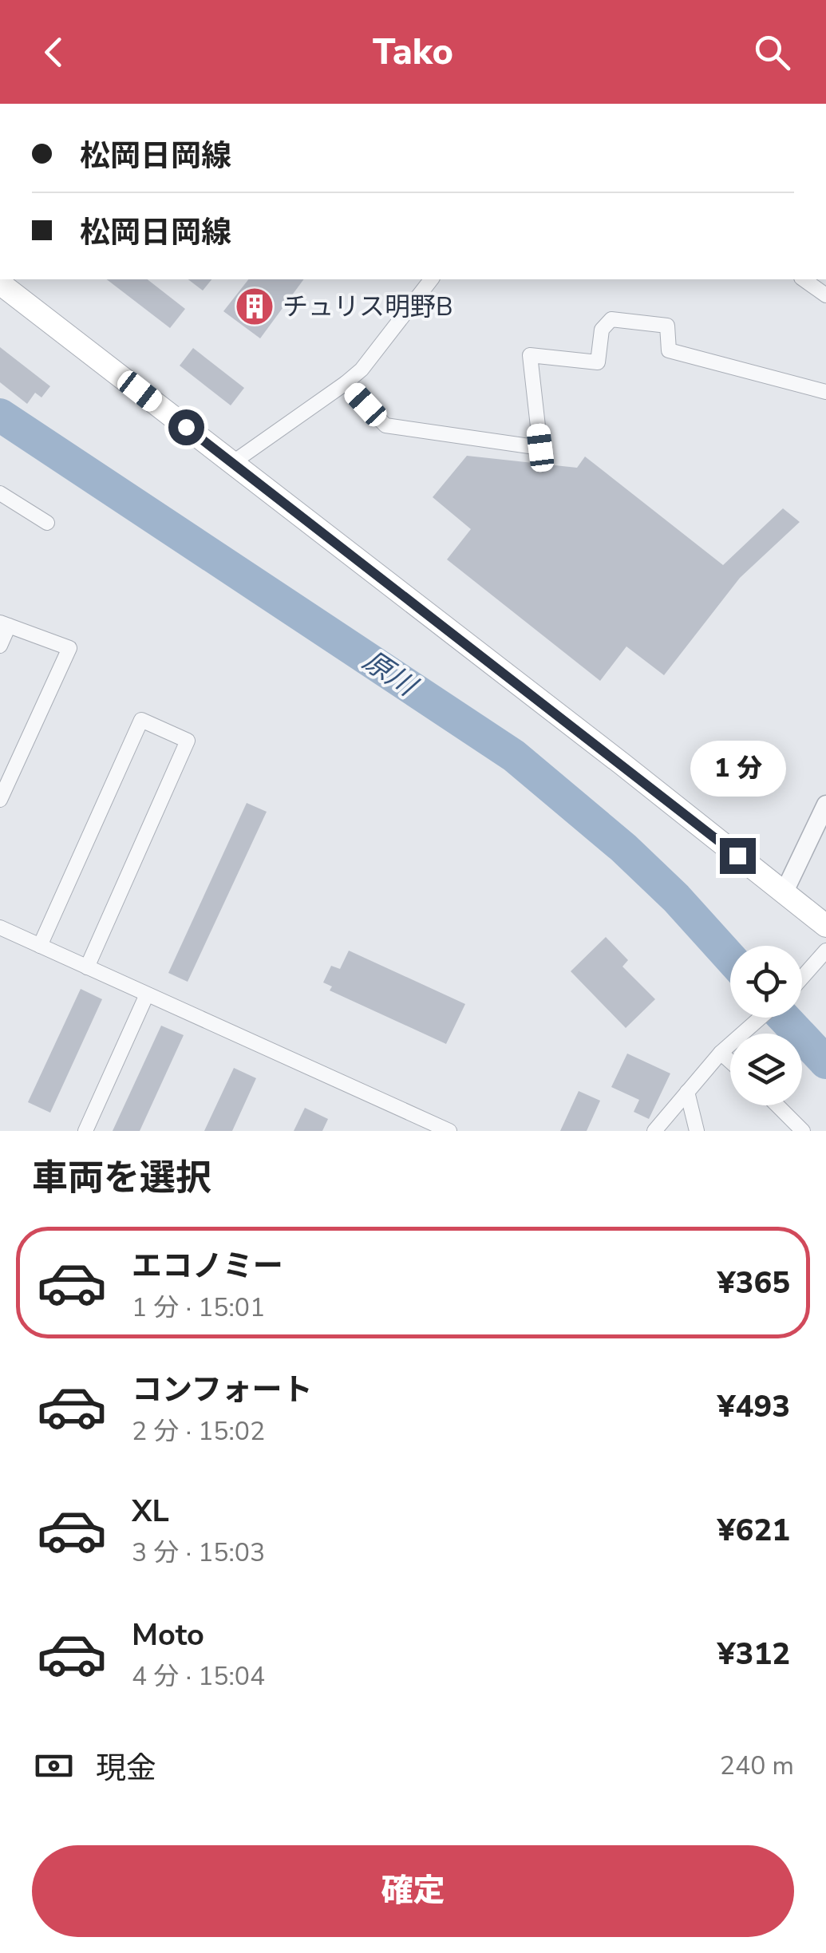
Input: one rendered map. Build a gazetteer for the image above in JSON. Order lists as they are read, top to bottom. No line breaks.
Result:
{"water":["原川"],"places":{"building":["チュリス明野B"]},"page":{"header":"Tako","banner":["松岡日岡線","松岡日岡線"],"bubble":"1 分","heading":"車両を選択","list":[{"name":"エコノミー","note":"1 分 · 15:01","value":"¥365"},{"name":"コンフォート","note":"2 分 · 15:02","value":"¥493"},{"name":"XL","note":"3 分 · 15:03","value":"¥621"},{"name":"Moto","note":"4 分 · 15:04","value":"¥312"}],"pay":["現金","240 m"],"buttons":"確定"}}
